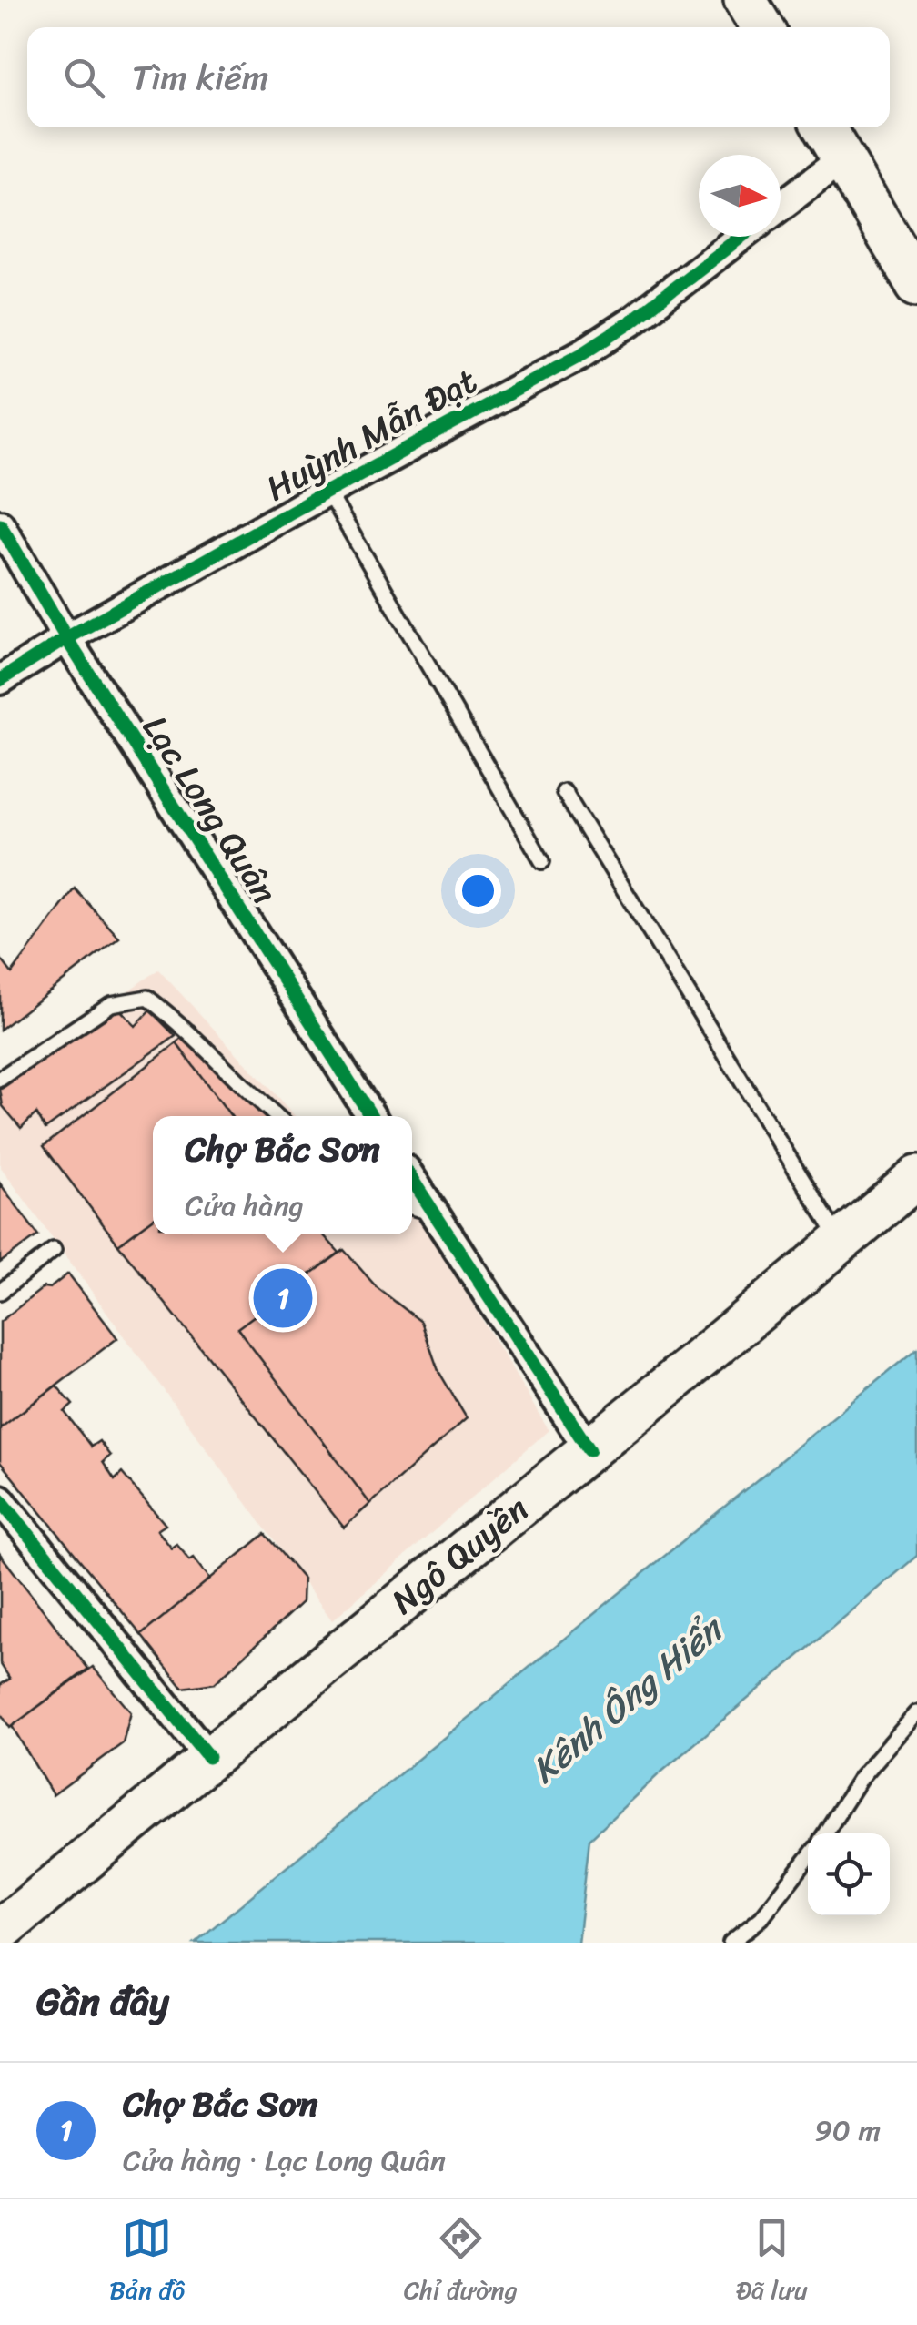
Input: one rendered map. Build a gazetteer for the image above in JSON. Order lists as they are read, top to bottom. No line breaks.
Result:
{"streets":{"main road":["Ngô Quyền"],"street":["Huỳnh Mẫn Đạt","Lạc Long Quân"]},"crossings":[["Huỳnh Mẫn Đạt","Lạc Long Quân"]],"water":["Kênh Ông Hiển"],"north":"right","page":{"search":"Tìm kiếm","popup":["Chợ Bắc Sơn","Cửa hàng"],"pins":"1","heading":"Gần đây","list":[{"mark":"1","name":"Chợ Bắc Sơn","note":"Cửa hàng · Lạc Long Quân","value":"90 m"}],"nav":["Bản đồ","Chỉ đường","Đã lưu"]}}
